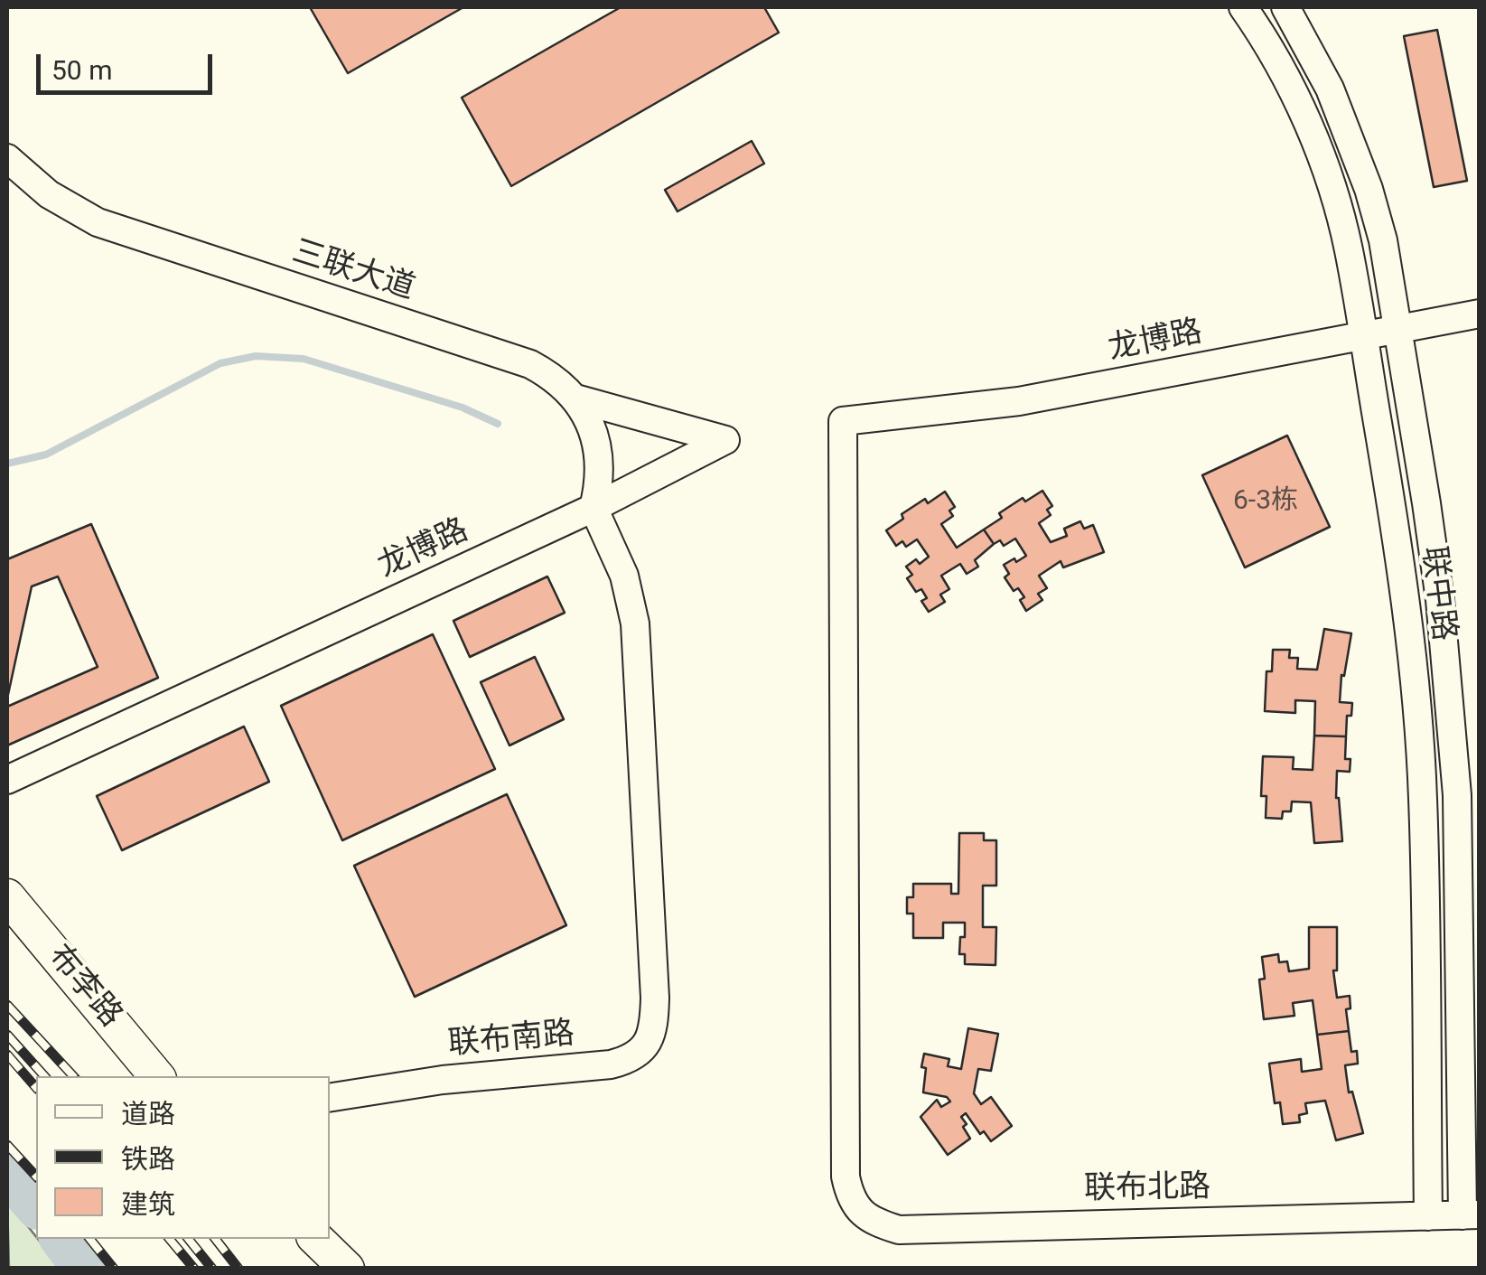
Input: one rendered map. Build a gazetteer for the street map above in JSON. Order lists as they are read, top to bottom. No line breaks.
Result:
{"streets":{"main road":["布李路"],"street":["三联大道","龙博路","联中路","联布南路","联布北路"]},"crossings":[["三联大道","龙博路"],["三联大道","联布南路"],["龙博路","联中路"],["龙博路","联布南路"],["龙博路","联布北路"],["联中路","联布北路"]],"house_numbers":["6-3栋"],"legend":["道路","铁路","建筑"],"scale_bar":"50 m"}
